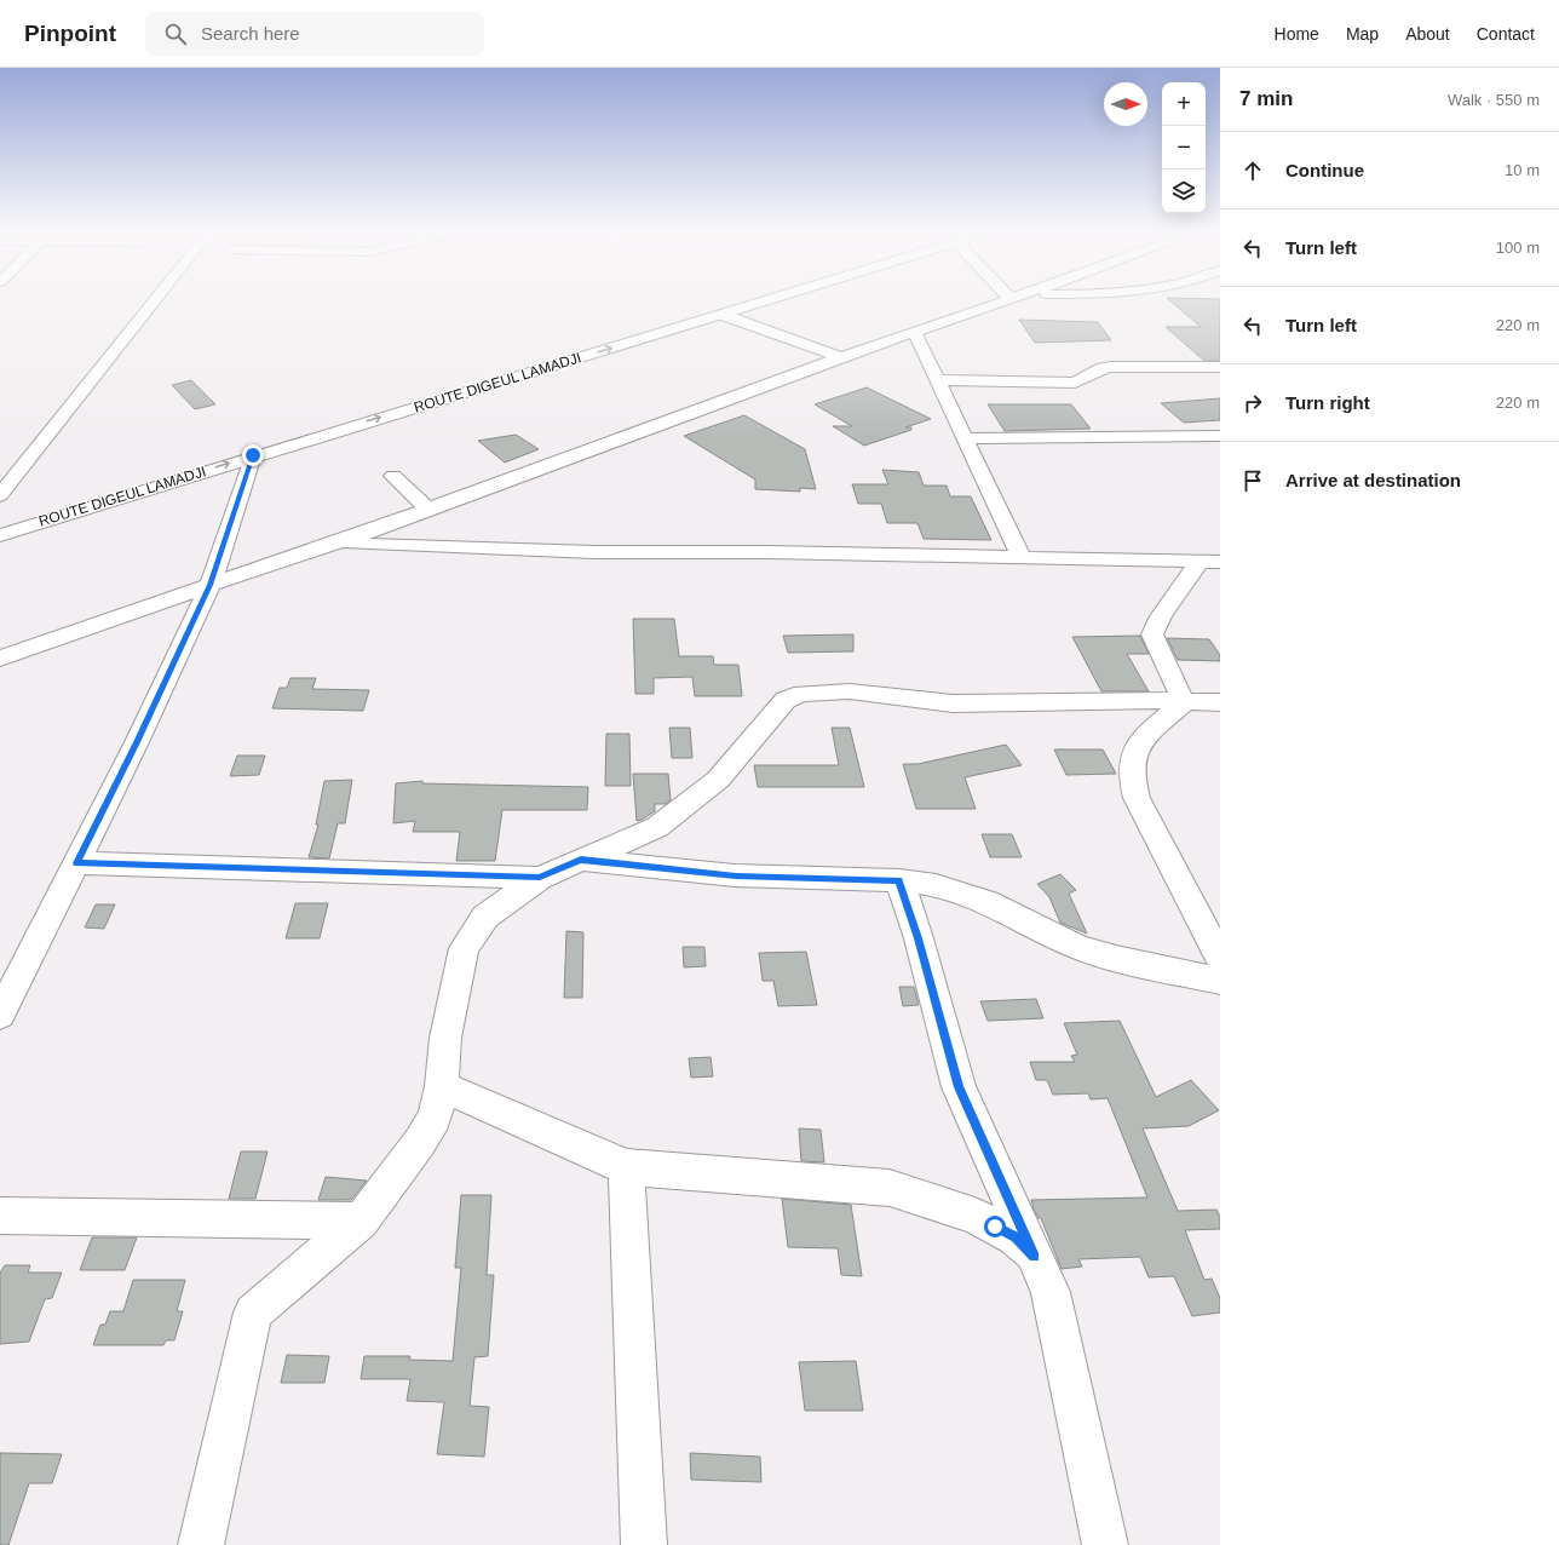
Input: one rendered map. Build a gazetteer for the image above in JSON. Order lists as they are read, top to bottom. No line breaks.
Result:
{"streets":{"street":["ROUTE DIGEUL LAMADJI"]},"north":"right","page":{"header":"Pinpoint","search":"Search here","nav":["Home","Map","About","Contact"],"heading":["7 min","Walk · 550 m"],"map_buttons":["+","−"],"list":[["Continue","10 m"],["Turn left","100 m"],["Turn left","220 m"],["Turn right","220 m"],"Arrive at destination"]}}
